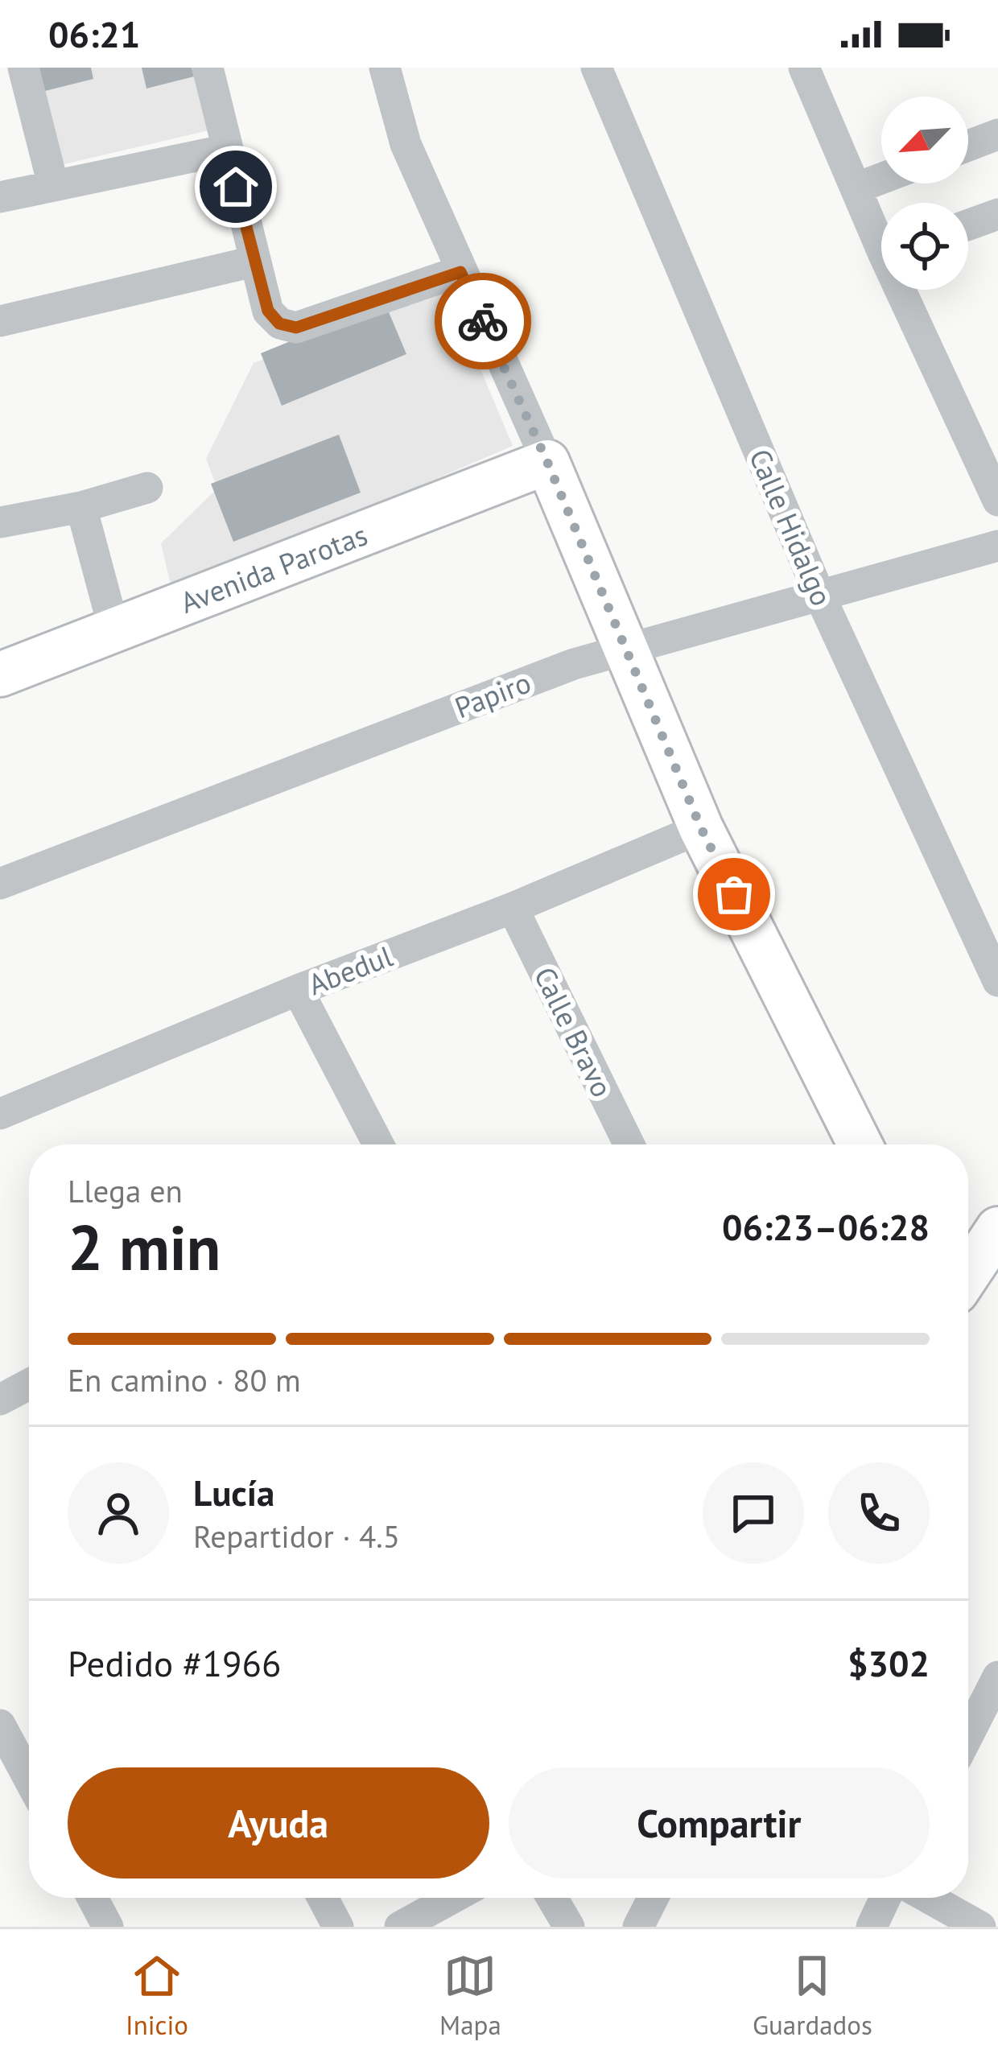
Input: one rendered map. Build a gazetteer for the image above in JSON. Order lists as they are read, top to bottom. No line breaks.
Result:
{"streets":{"street":["Calle Hidalgo","Avenida Parotas","Papiro","Abedul","Calle Bravo"]},"crossings":[["Calle Hidalgo","Papiro"],["Abedul","Calle Bravo"]],"north":"bottom left","page":{"status":"06:21","heading":["2 min","Llega en","06:23–06:28"],"panel":["Lucía","Repartidor · 4.5","Pedido #1966","$302"],"bar":"En camino · 80 m","buttons":["Ayuda","Compartir"],"tabs":["Inicio","Mapa","Guardados"]}}
